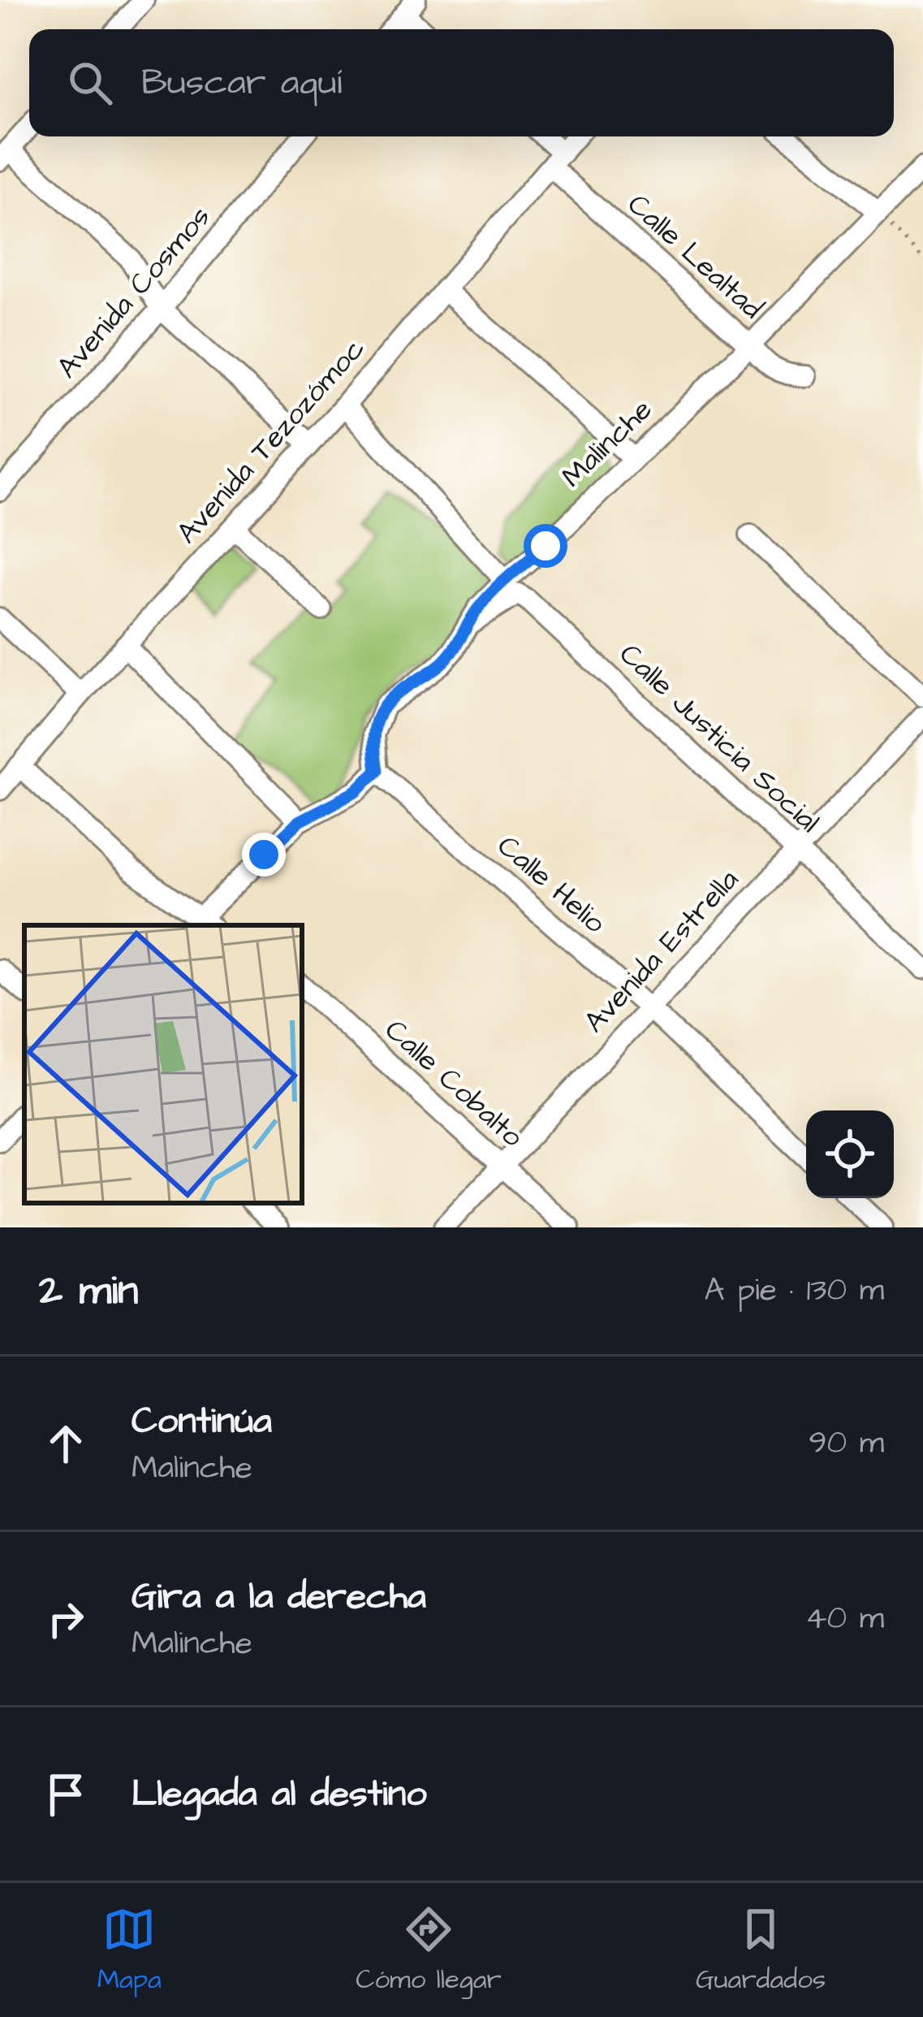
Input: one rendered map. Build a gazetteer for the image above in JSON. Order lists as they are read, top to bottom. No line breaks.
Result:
{"streets":{"street":["Calle Lealtad","Avenida Cosmos","Avenida Tezozómoc","Malinche","Calle Justicia Social","Calle Helio","Avenida Estrella","Calle Cobalto"]},"crossings":[["Calle Lealtad","Avenida Tezozómoc"],["Calle Lealtad","Malinche"],["Malinche","Calle Justicia Social"],["Malinche","Calle Helio"],["Calle Justicia Social","Avenida Estrella"],["Calle Helio","Avenida Estrella"],["Avenida Estrella","Calle Cobalto"]],"page":{"search":"Buscar aquí","heading":["2 min","A pie · 130 m"],"list":[["Continúa","Malinche","90 m"],["Gira a la derecha","Malinche","40 m"],"Llegada al destino"],"nav":["Mapa","Cómo llegar","Guardados"]}}
